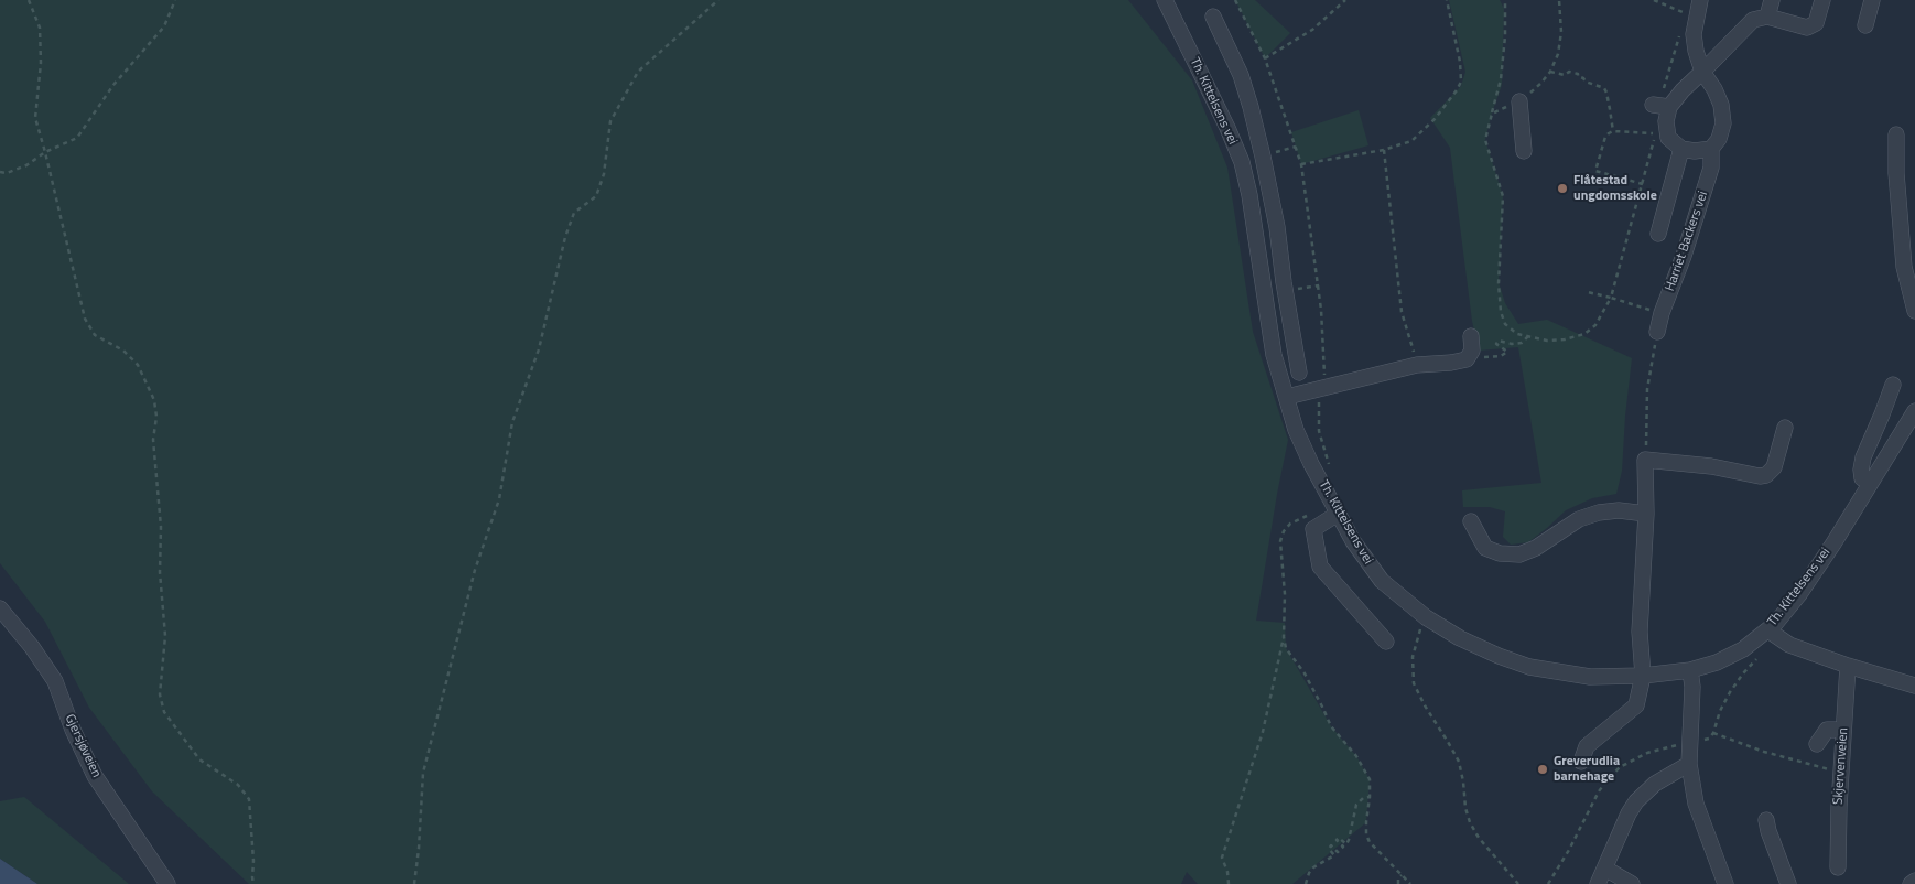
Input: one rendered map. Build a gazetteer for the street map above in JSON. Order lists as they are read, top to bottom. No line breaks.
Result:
{"streets":{"street":["Th. Kittelsens vei","Harriet Backers vei","Gjersjøveien","Skjervenveien"]},"places":["Flåtestad ungdomsskole","Greverudlia barnehage"]}
